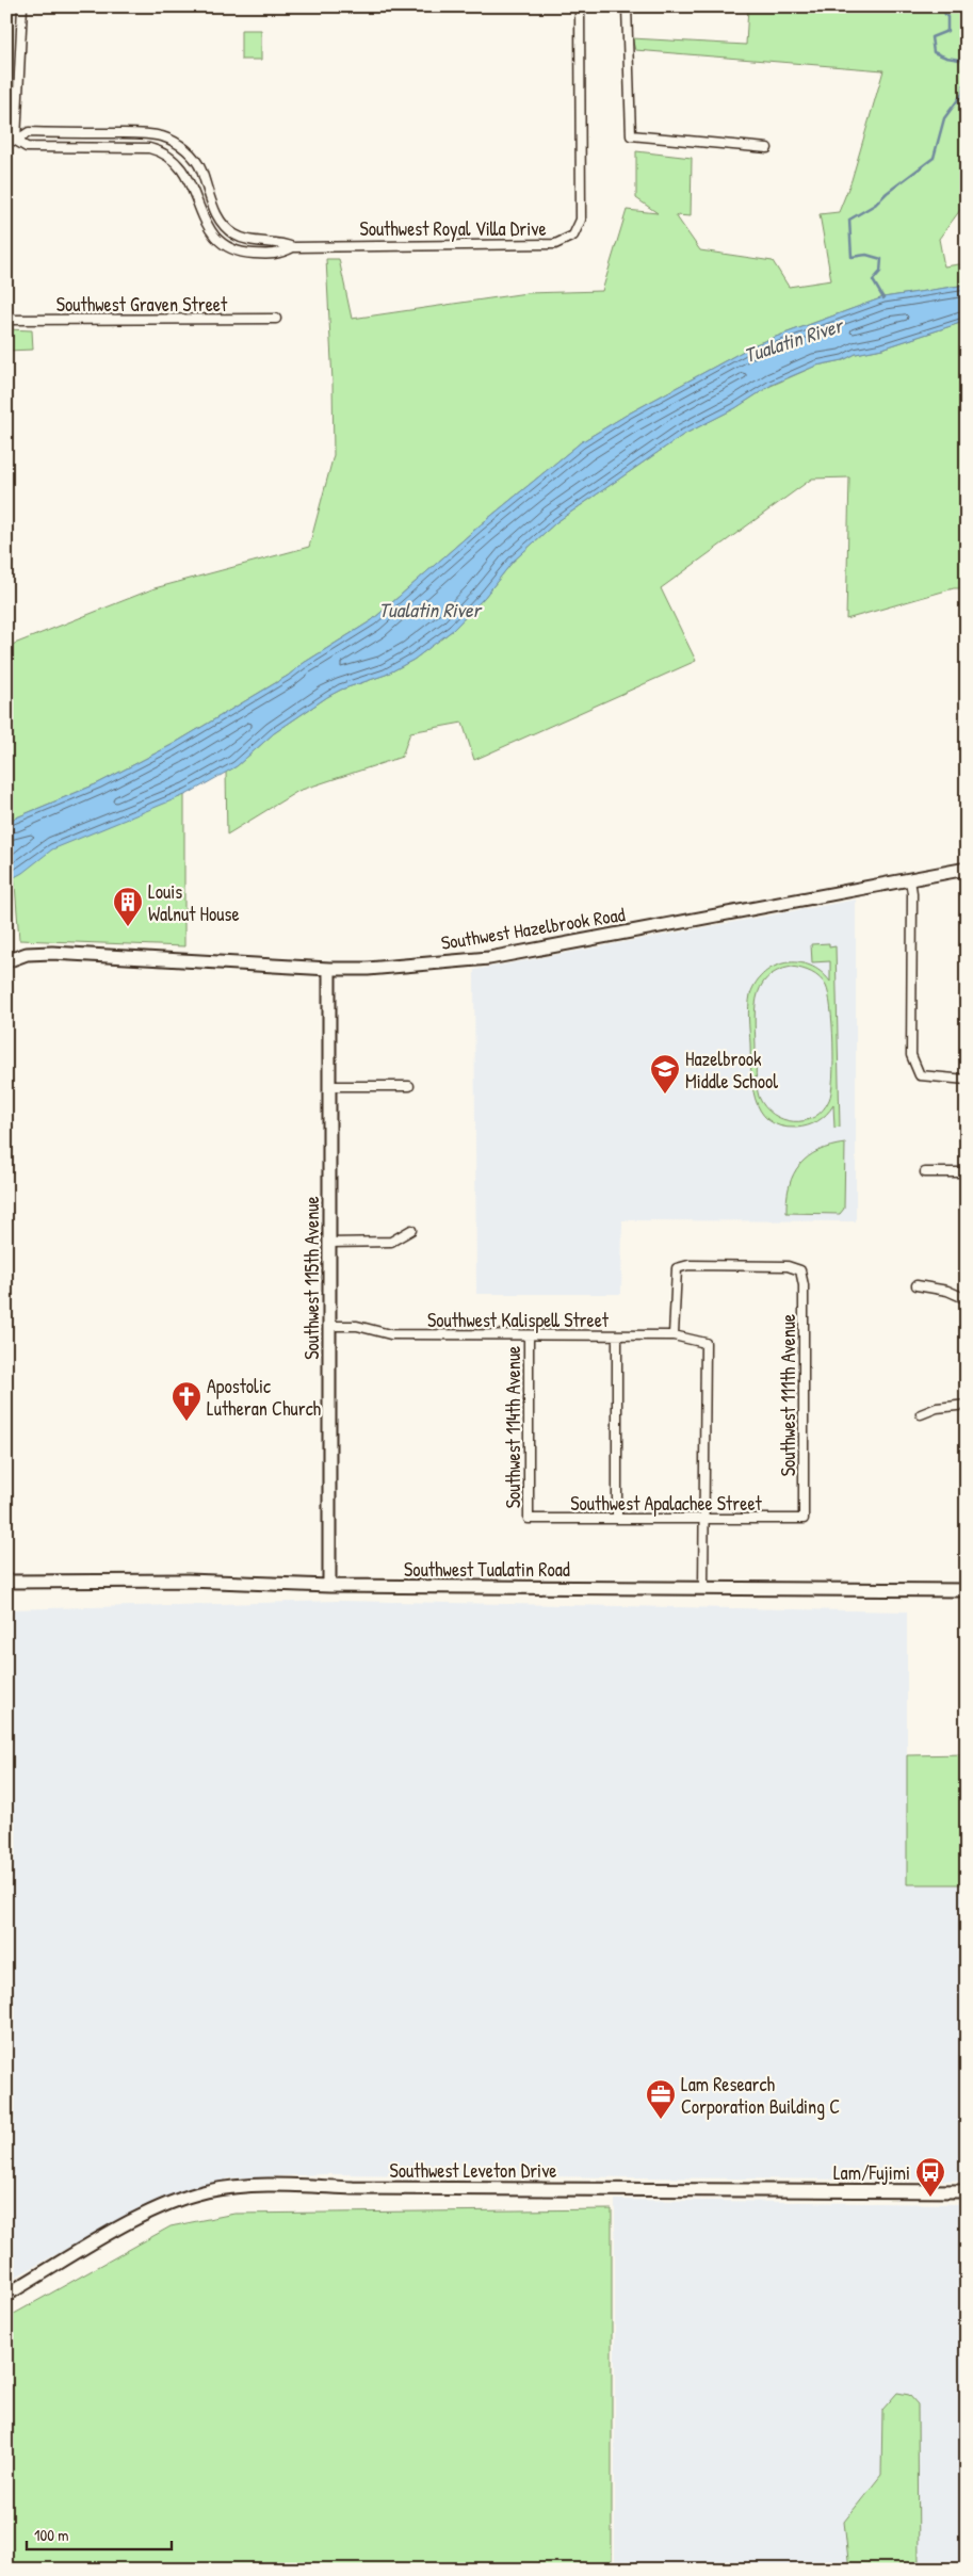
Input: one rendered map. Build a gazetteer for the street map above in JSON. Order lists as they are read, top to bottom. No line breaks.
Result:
{"streets":{"street":["Southwest Royal Villa Drive","Southwest Graven Street","Southwest Hazelbrook Road","Southwest 115th Avenue","Southwest Kalispell Street","Southwest 111th Avenue","Southwest 114th Avenue","Southwest Apalachee Street","Southwest Tualatin Road","Southwest Leveton Drive"]},"crossings":[["Southwest Hazelbrook Road","Southwest 115th Avenue"],["Southwest 115th Avenue","Southwest Kalispell Street"],["Southwest 115th Avenue","Southwest Tualatin Road"],["Southwest Kalispell Street","Southwest 111th Avenue"],["Southwest Kalispell Street","Southwest 114th Avenue"],["Southwest Kalispell Street","Southwest Apalachee Street"],["Southwest 111th Avenue","Southwest Apalachee Street"],["Southwest 114th Avenue","Southwest Apalachee Street"]],"water":["Tualatin River"],"places":{"building":["Louis Walnut House"],"school or university":["Hazelbrook Middle School"],"church":["Apostolic Lutheran Church"],"office":["Lam Research Corporation Building C"],"bus stop":["Lam/Fujimi"]},"scale_bar":"100 m"}
